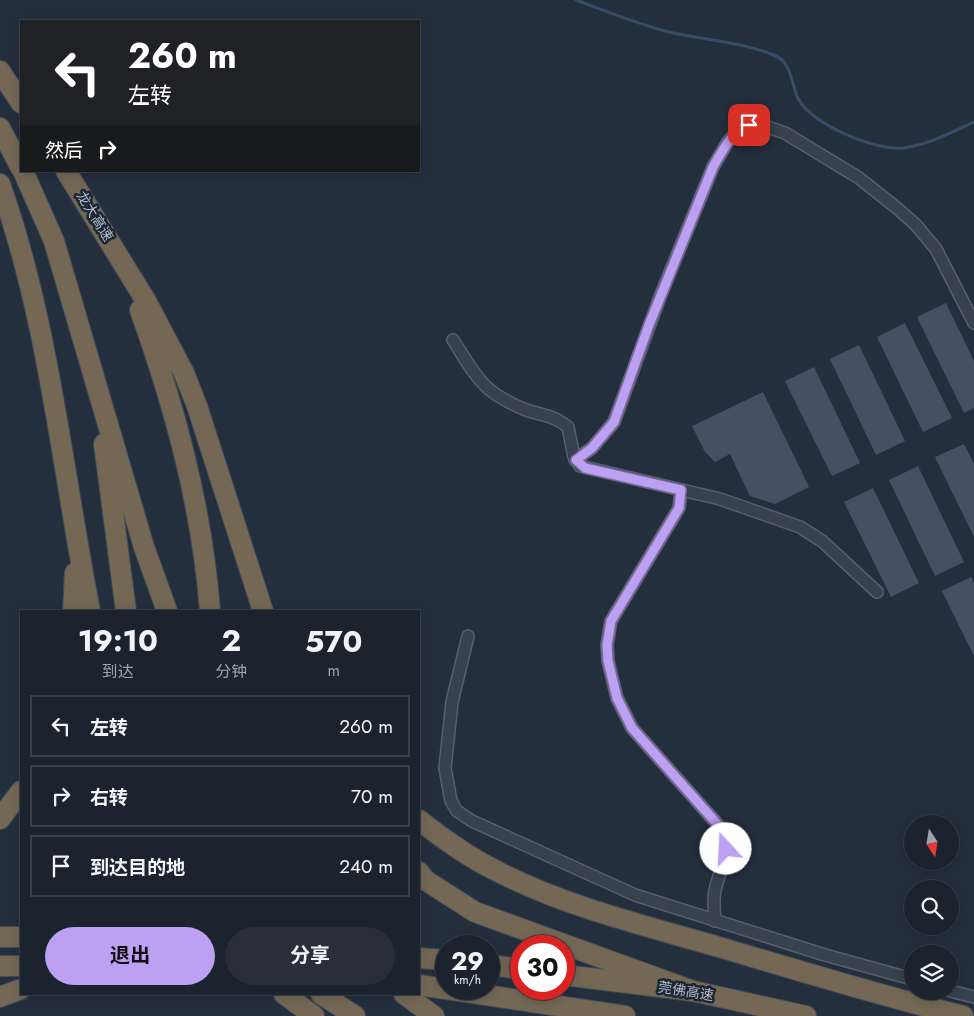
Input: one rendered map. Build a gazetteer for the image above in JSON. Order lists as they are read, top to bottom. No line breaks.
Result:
{"streets":{"highway":["龙大高速","莞佛高速"]},"north":"bottom","page":{"turn":["260 m","左转"],"then":"然后","eta":["19:10","到达","2","分钟","570","m"],"list":[{"name":"左转","value":"260 m"},{"name":"右转","value":"70 m"},{"name":"到达目的地","value":"240 m"}],"buttons":["退出","分享"],"speed":"29 km/h","limit":"30"}}
